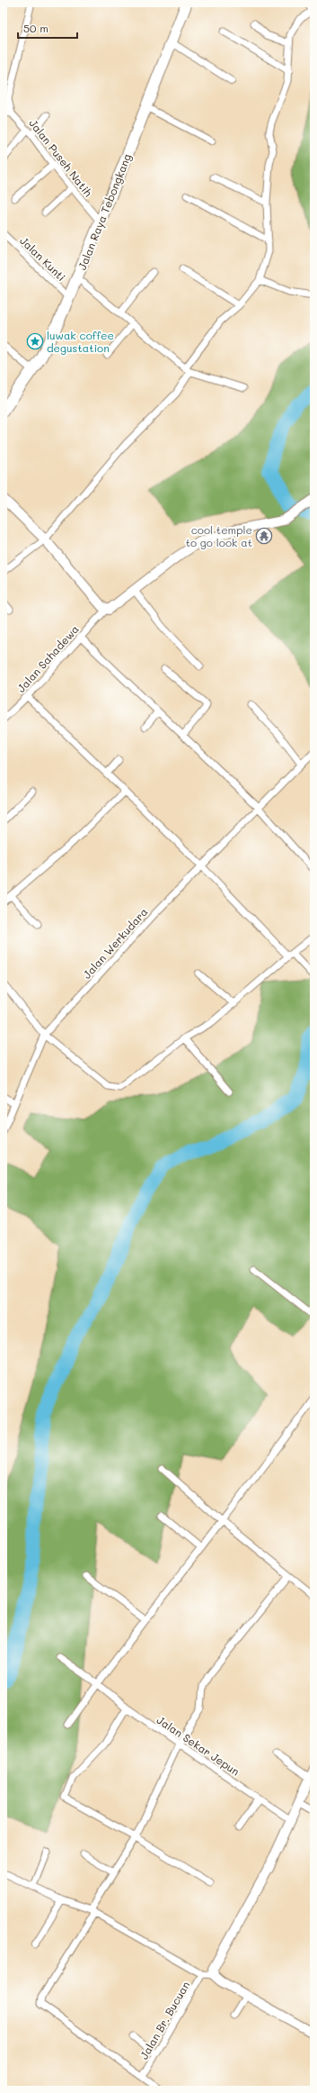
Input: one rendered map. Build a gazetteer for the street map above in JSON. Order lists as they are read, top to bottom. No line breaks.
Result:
{"streets":{"main road":["Jalan Raya Tebongkang"],"street":["Jalan Puseh Natih","Jalan Kunti","Jalan Sahadewa","Jalan Werkudara","Jalan Sekar Jepun","Jalan Br. Bucuan"]},"crossings":[["Jalan Puseh Natih","Jalan Raya Tebongkang"],["Jalan Raya Tebongkang","Jalan Kunti"]],"places":{"place":["luwak coffee degustation"],"temple":["cool temple to go look at"]},"scale_bar":"50 m"}
